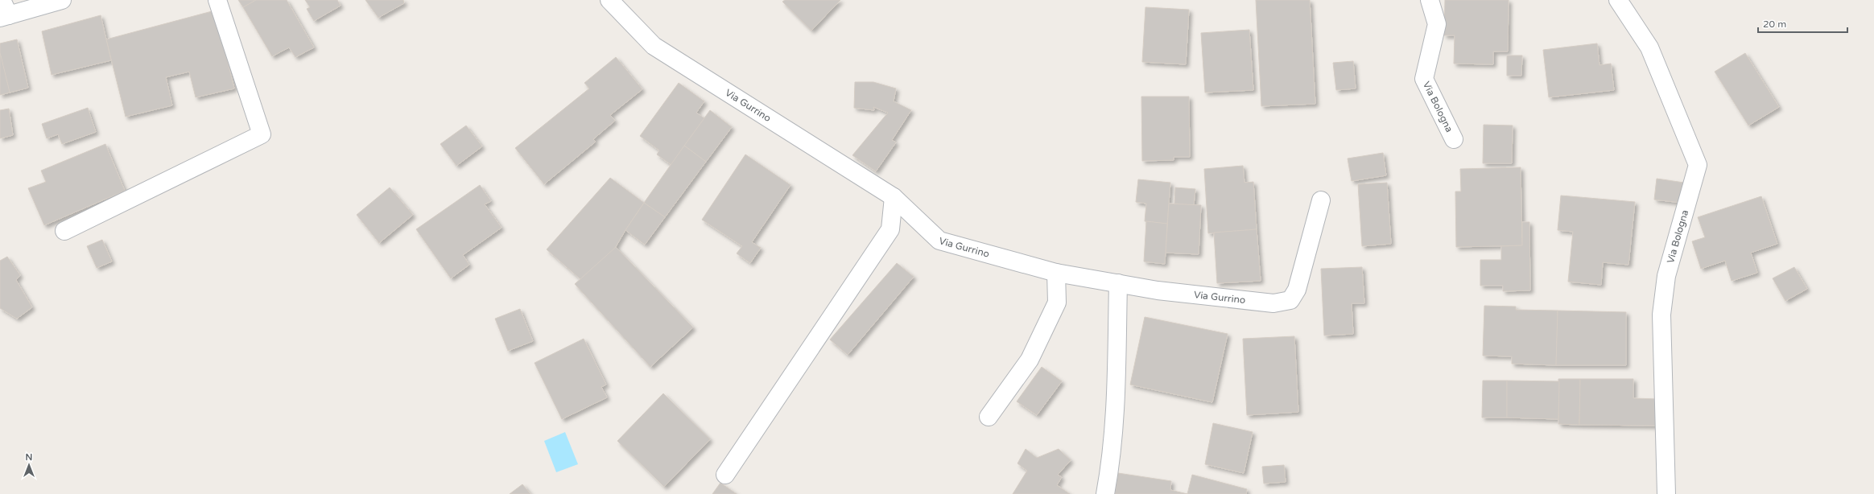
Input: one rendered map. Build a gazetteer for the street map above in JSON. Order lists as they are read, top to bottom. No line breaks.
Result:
{"streets":{"street":["Via Gurrino","Via Bologna"]},"scale_bar":"20 m","north":"top"}
